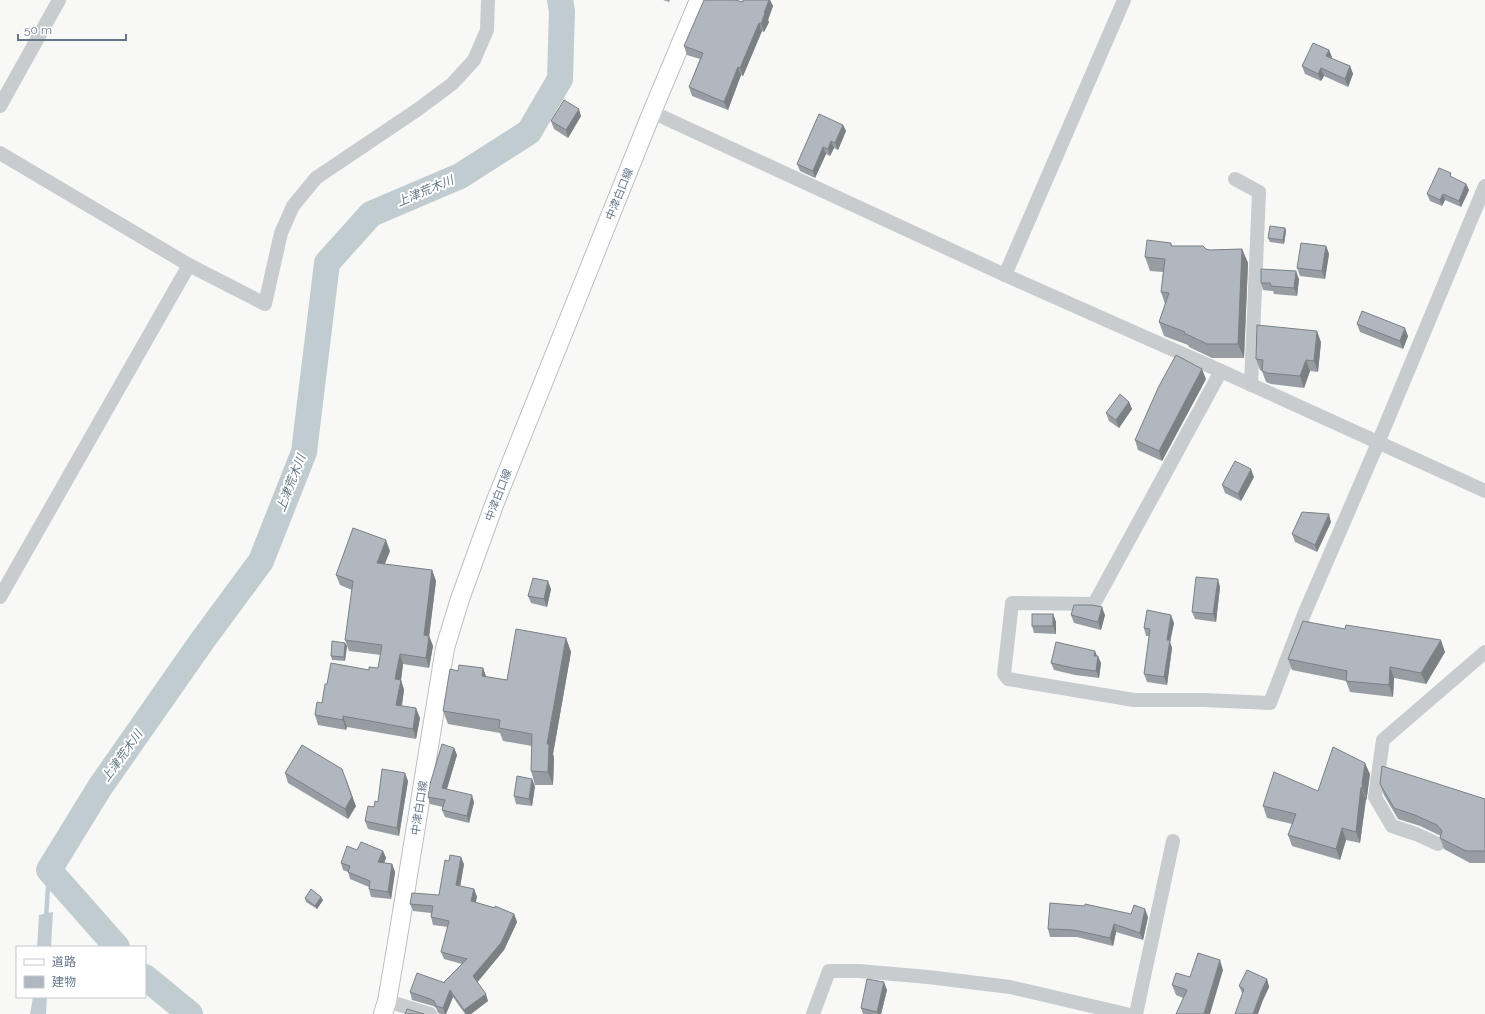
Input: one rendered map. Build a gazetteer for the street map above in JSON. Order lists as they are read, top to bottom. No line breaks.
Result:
{"streets":{"main road":["中津白口線"]},"water":["上津荒木川"],"legend":["道路","建物"],"scale_bar":"50 m"}
